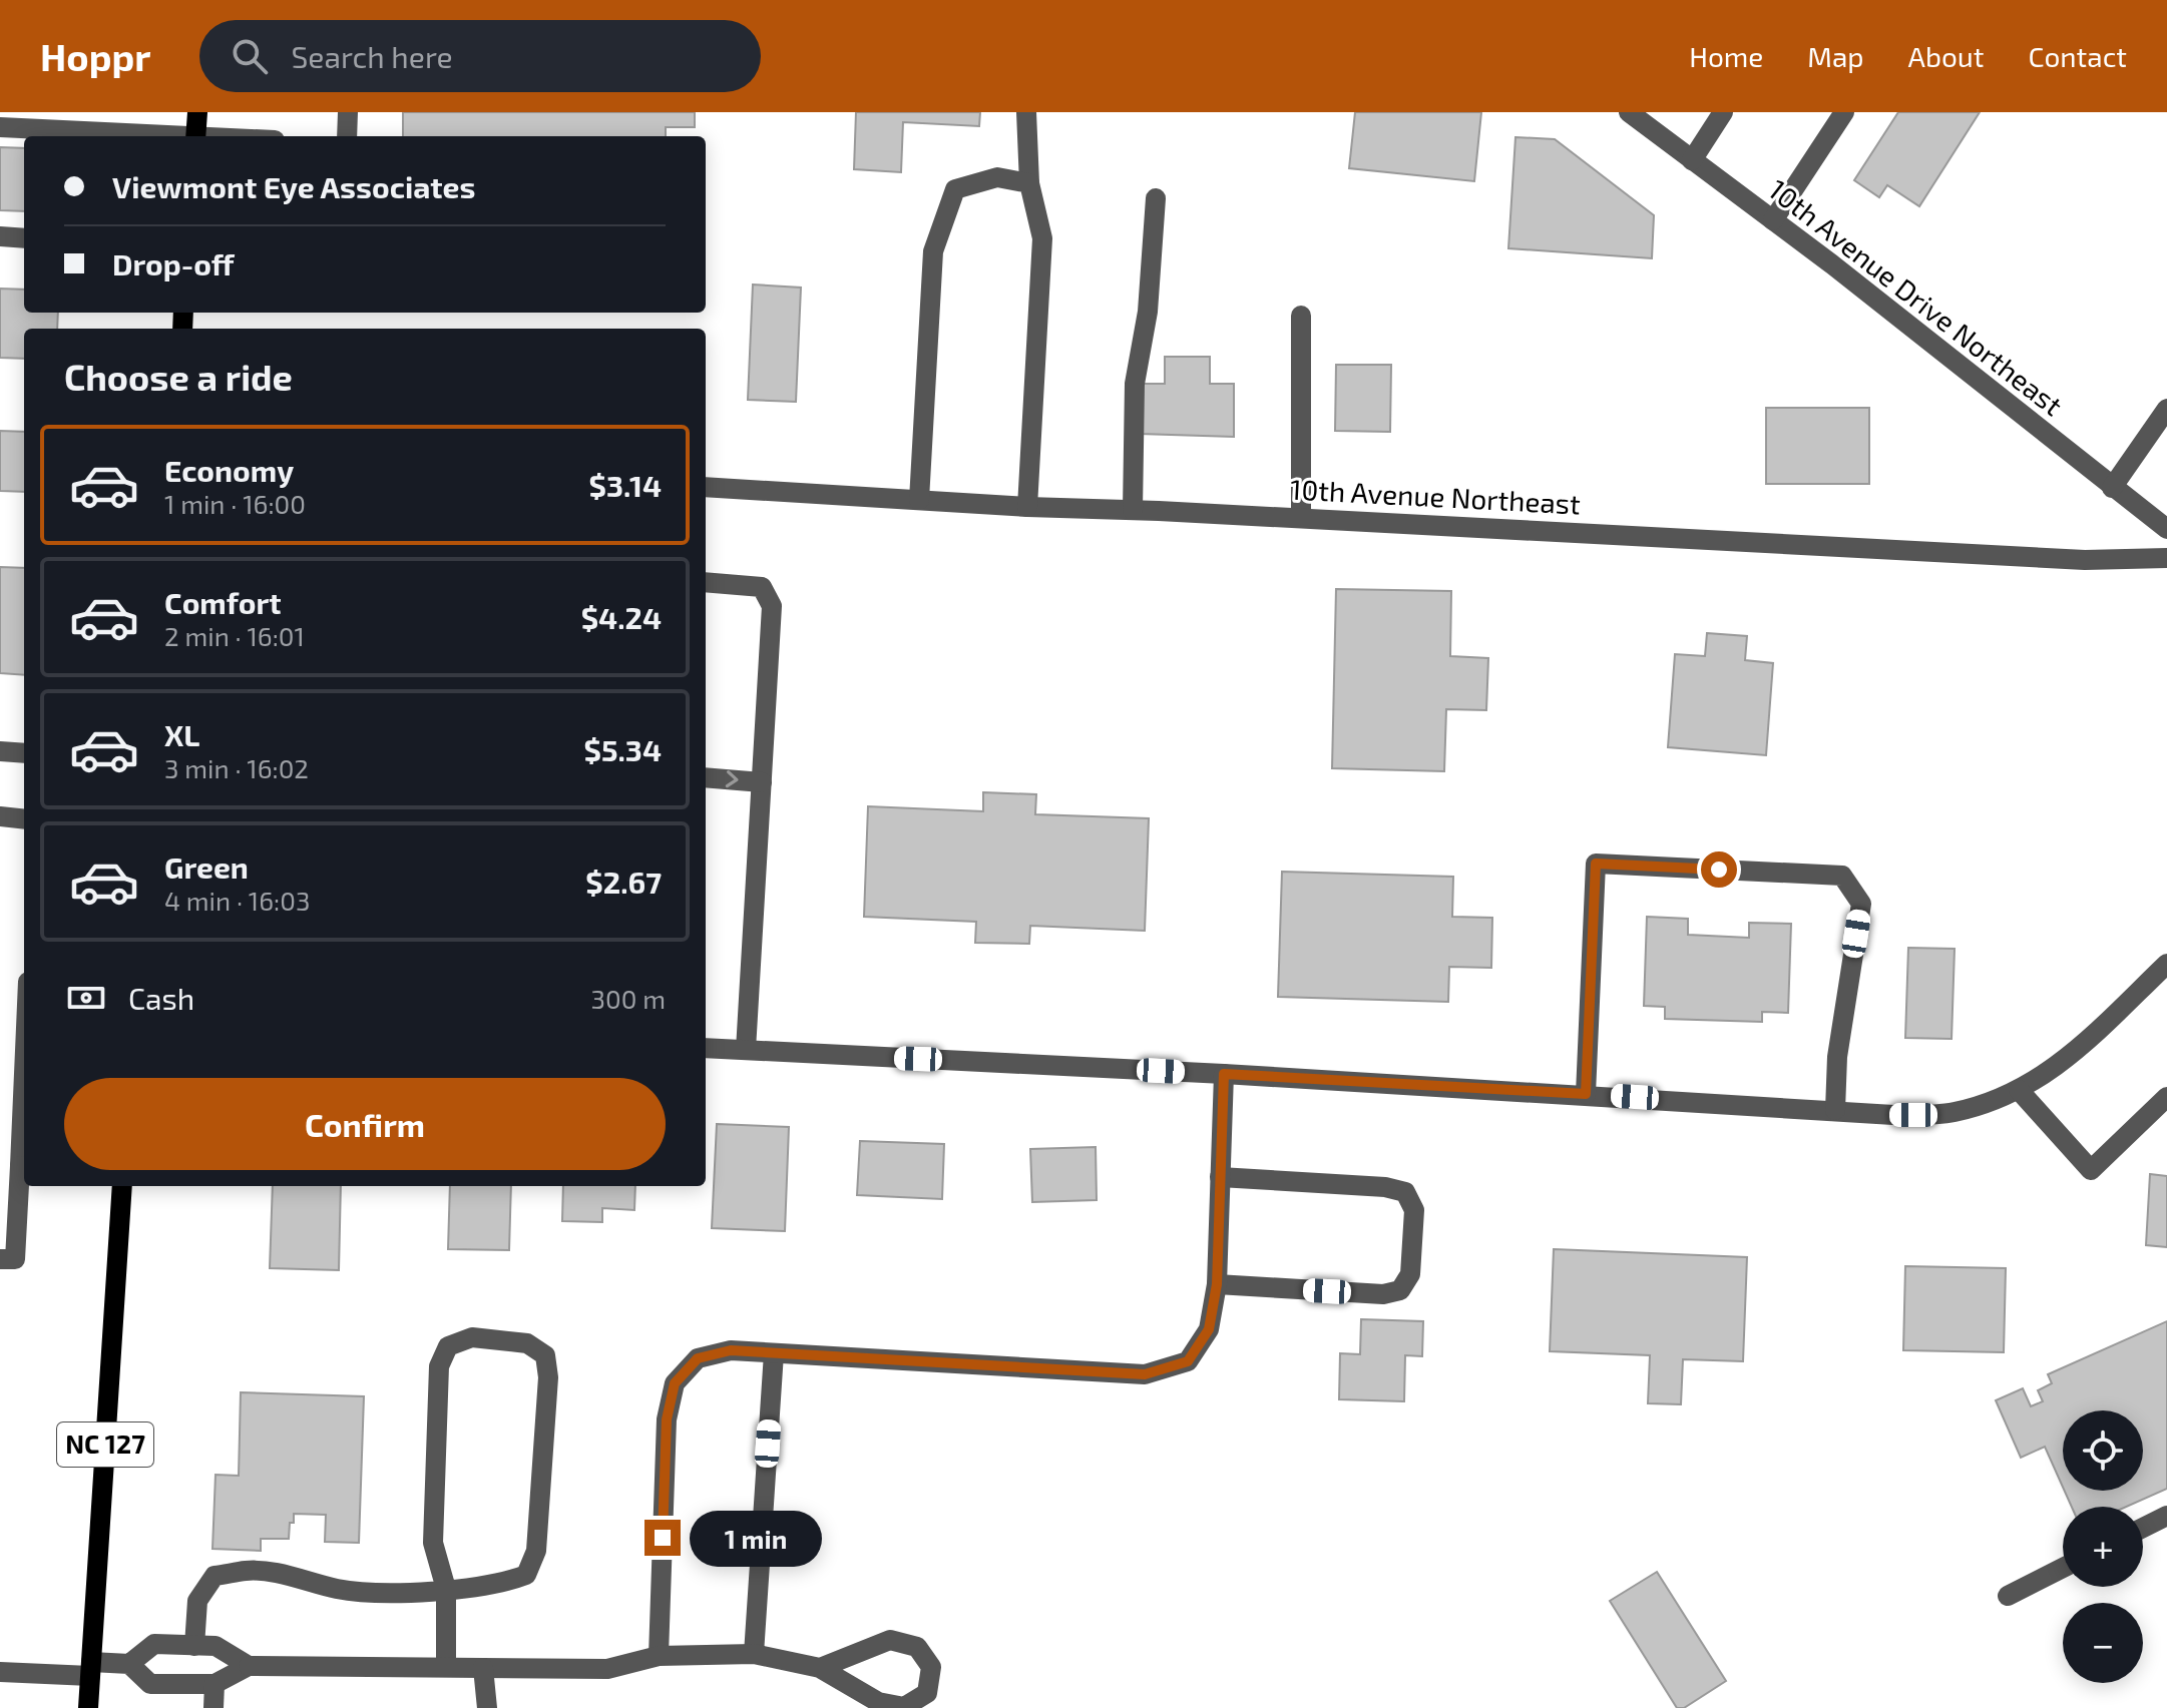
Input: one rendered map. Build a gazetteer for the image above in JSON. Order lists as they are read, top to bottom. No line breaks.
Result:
{"streets":{"main road":["NC 127"],"street":["10th Avenue Drive Northeast","10th Avenue Northeast"]},"page":{"header":"Hoppr","search":"Search here","nav":["Home","Map","About","Contact"],"banner":["Viewmont Eye Associates","Drop-off"],"heading":"Choose a ride","list":[{"name":"Economy","note":"1 min · 16:00","value":"$3.14"},{"name":"Comfort","note":"2 min · 16:01","value":"$4.24"},{"name":"XL","note":"3 min · 16:02","value":"$5.34"},{"name":"Green","note":"4 min · 16:03","value":"$2.67"}],"pay":["Cash","300 m"],"buttons":"Confirm","map_buttons":["+","−"],"bubble":"1 min"}}
